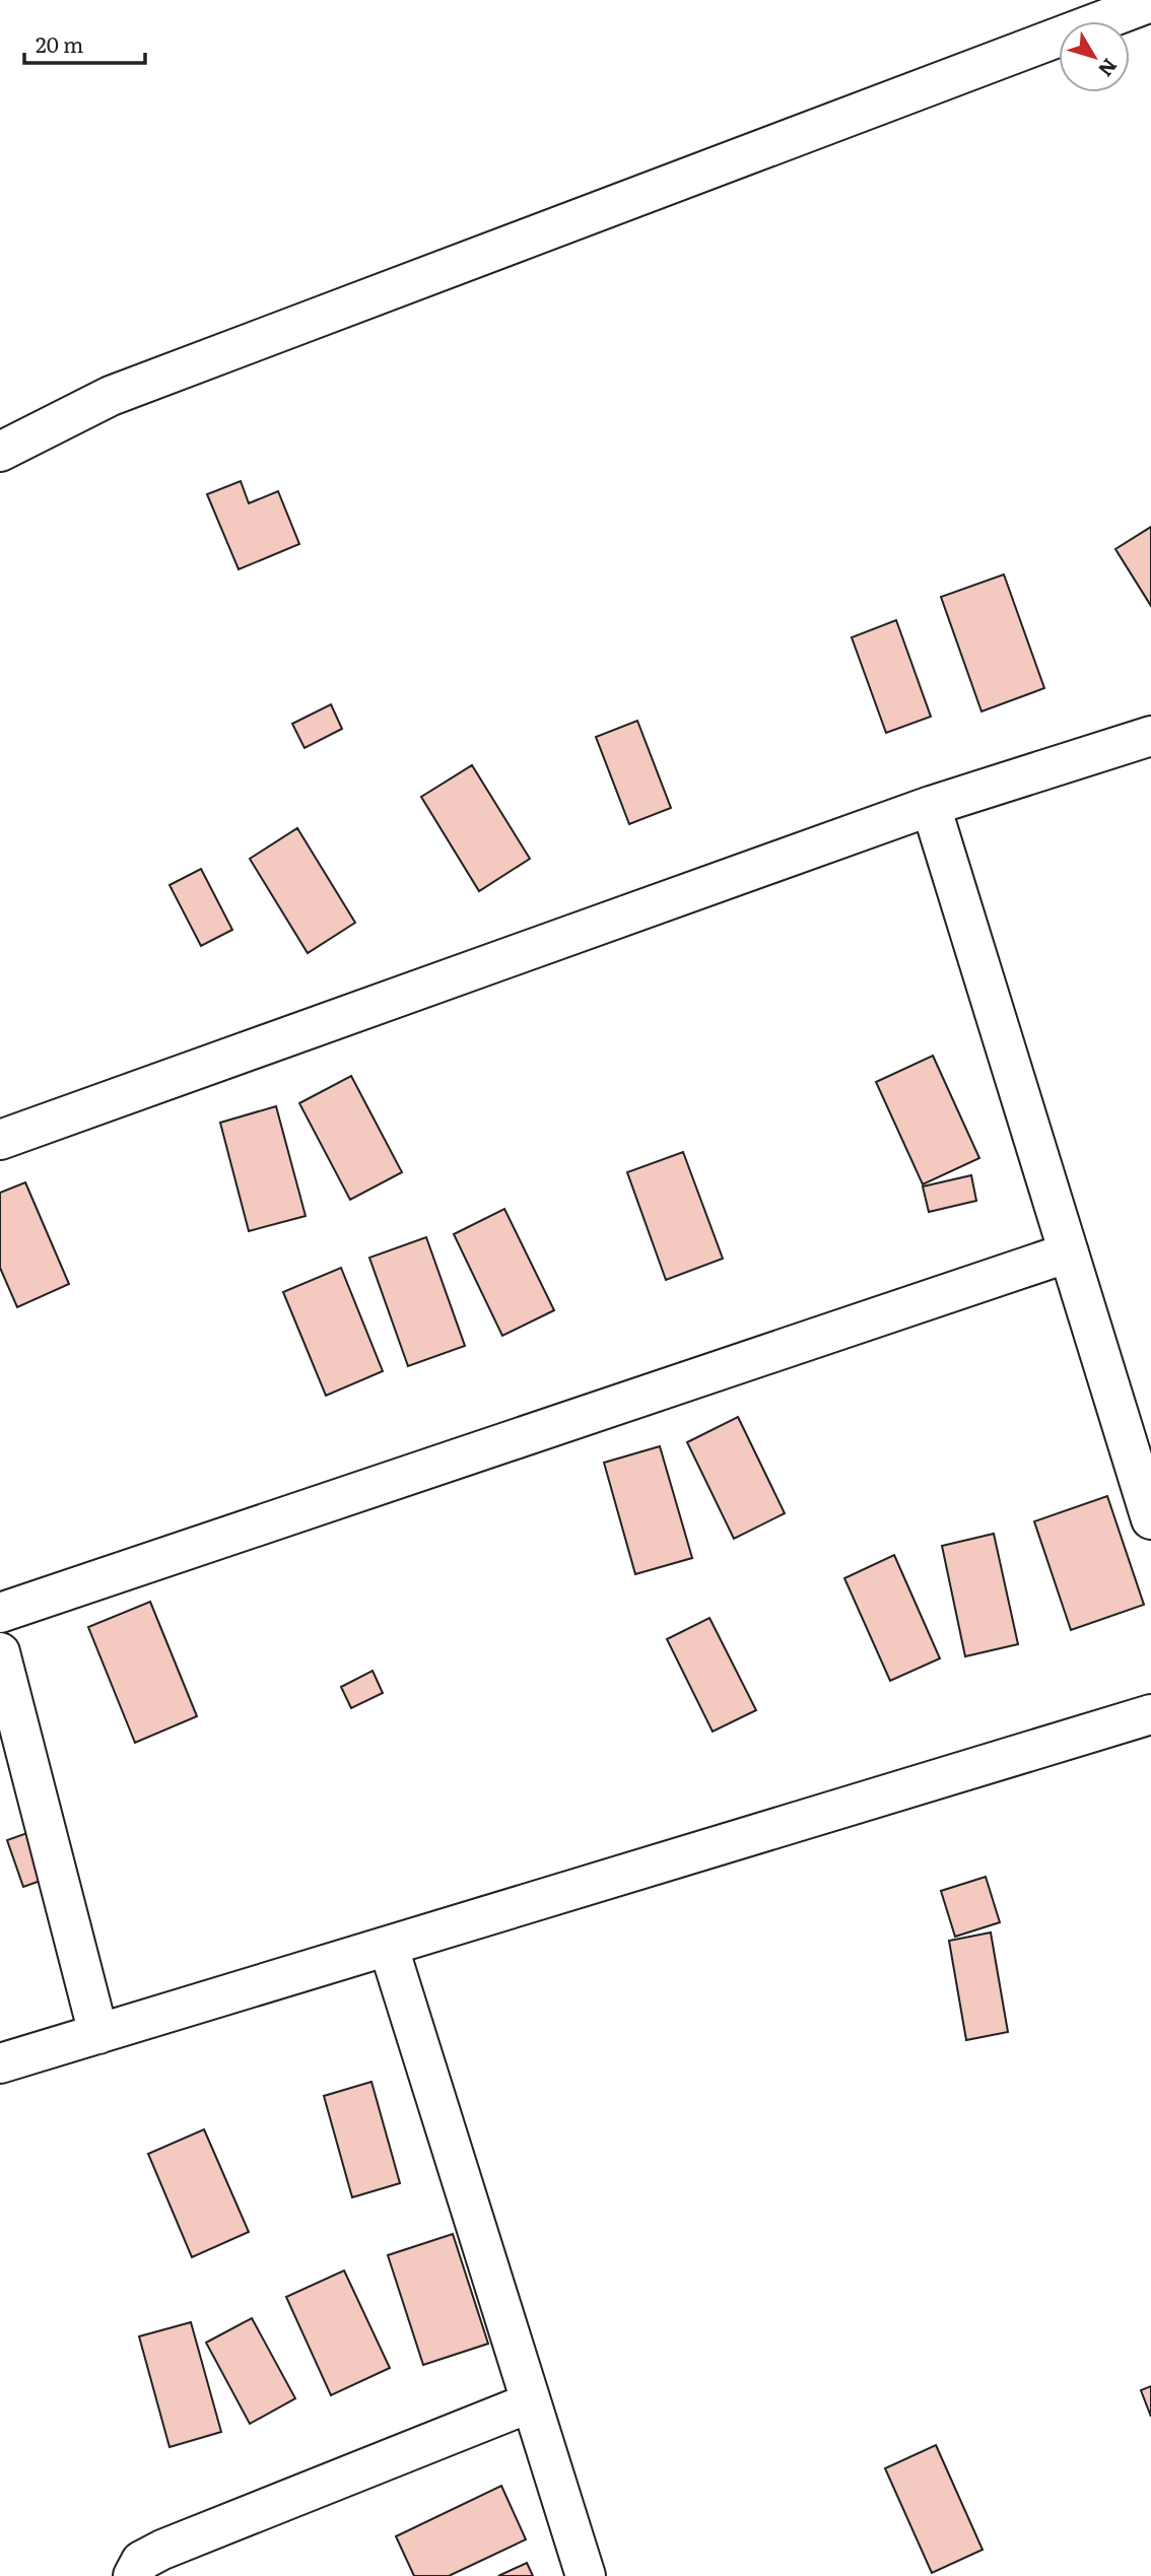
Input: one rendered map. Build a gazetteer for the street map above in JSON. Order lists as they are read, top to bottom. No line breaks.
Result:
{"scale_bar":"20 m","north":"bottom right"}
